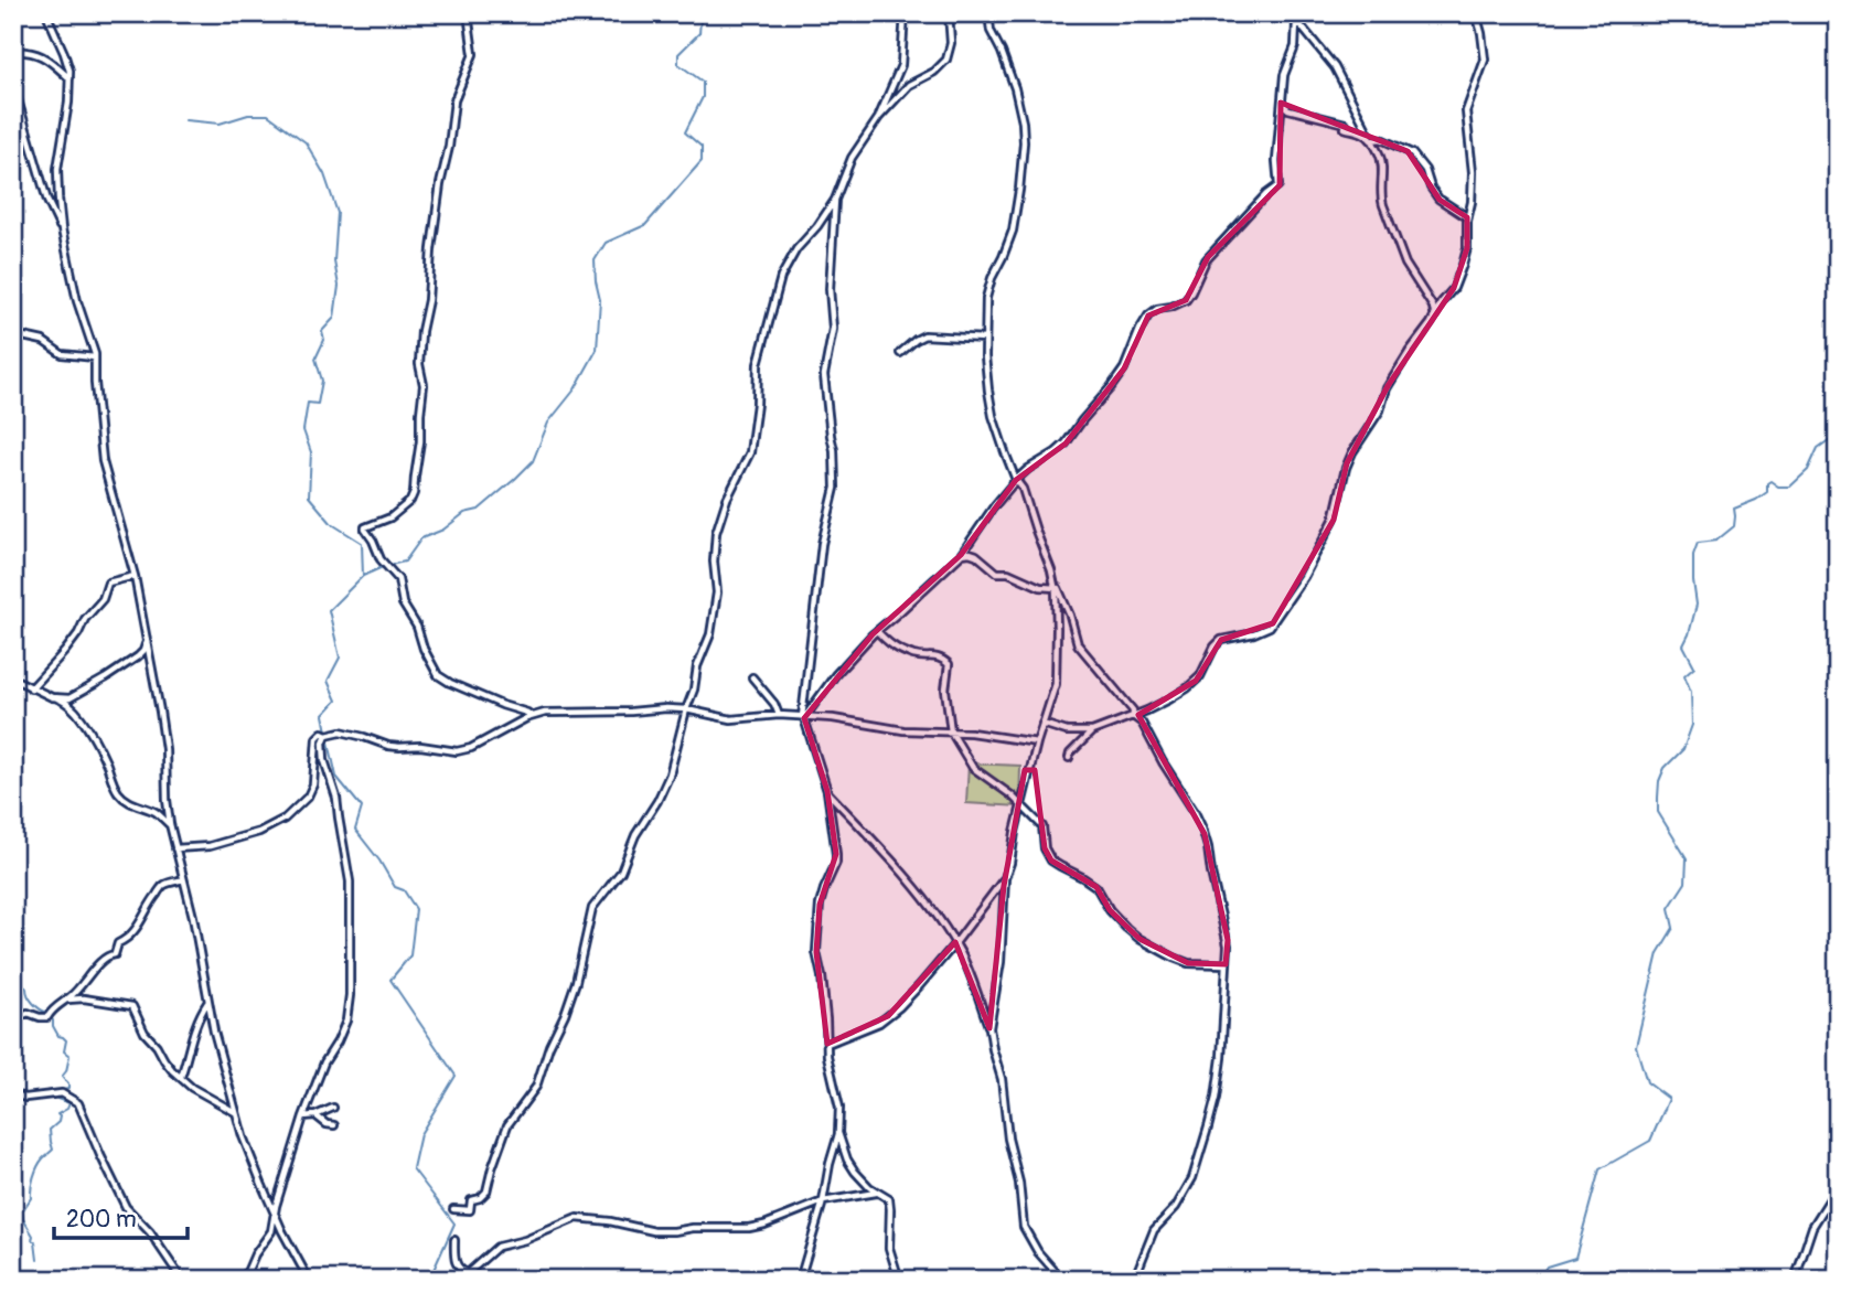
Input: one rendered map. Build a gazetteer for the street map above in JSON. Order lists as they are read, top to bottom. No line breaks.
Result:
{"scale_bar":"200 m"}
